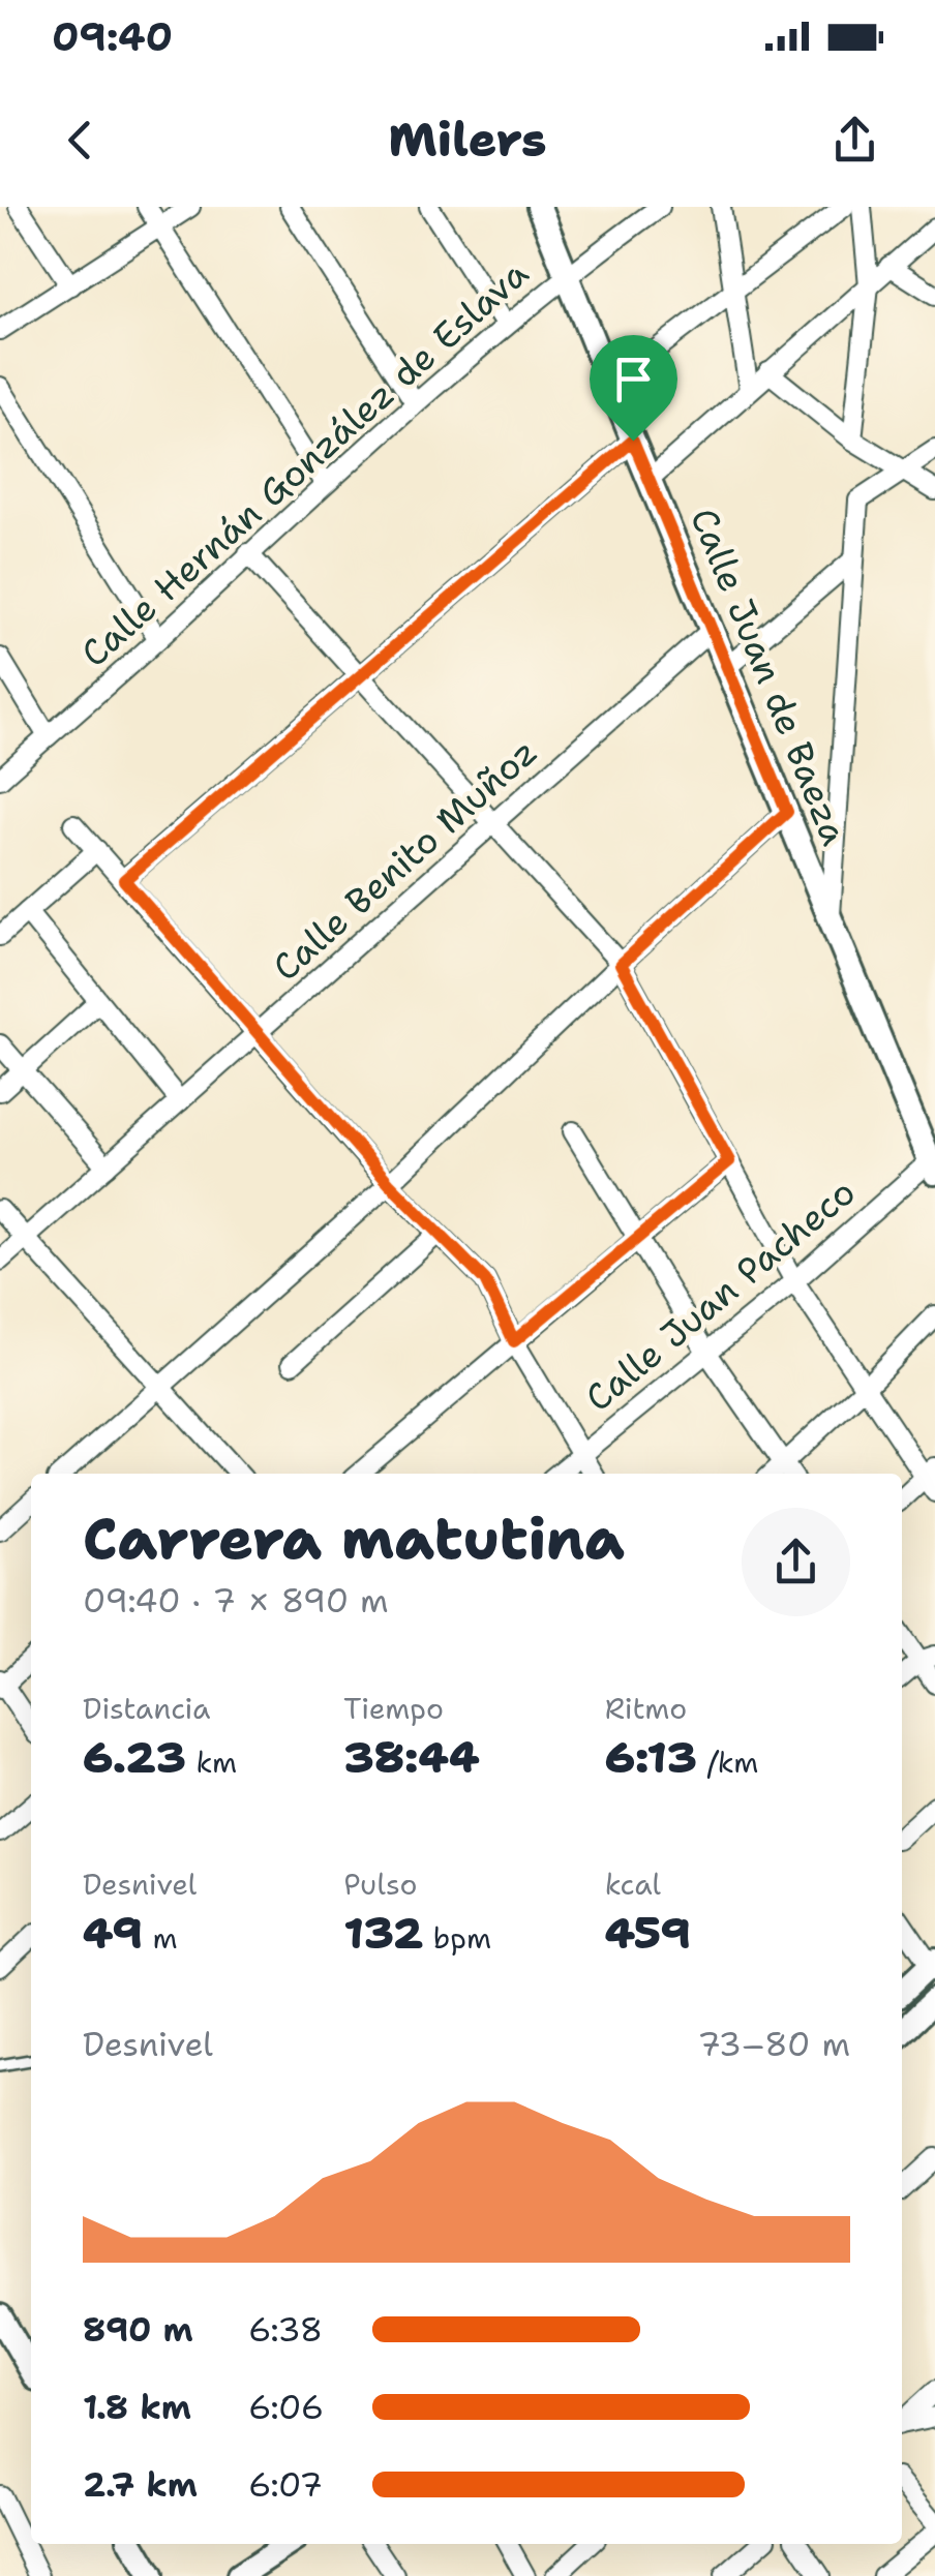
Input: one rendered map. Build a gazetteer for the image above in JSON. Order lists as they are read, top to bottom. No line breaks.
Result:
{"streets":{"street":["Calle Hernán González de Eslava","Calle Juan de Baeza","Calle Benito Muñoz","Calle Juan Pacheco"]},"crossings":[["Calle Hernán González de Eslava","Calle Juan de Baeza"],["Calle Juan de Baeza","Calle Benito Muñoz"],["Calle Juan de Baeza","Calle Juan Pacheco"]],"page":{"status":"09:40","header":"Milers","heading":["Carrera matutina","09:40 · 7 × 890 m"],"stats":[["Distancia","6.23 km"],["Tiempo","38:44"],["Ritmo","6:13 /km"],["Desnivel","49 m"],["Pulso","132 bpm"],["kcal","459"]],"chart":["Desnivel","73–80 m"],"list":[{"name":"890 m","note":"6:38"},{"name":"1.8 km","note":"6:06"},{"name":"2.7 km","note":"6:07"}]}}
